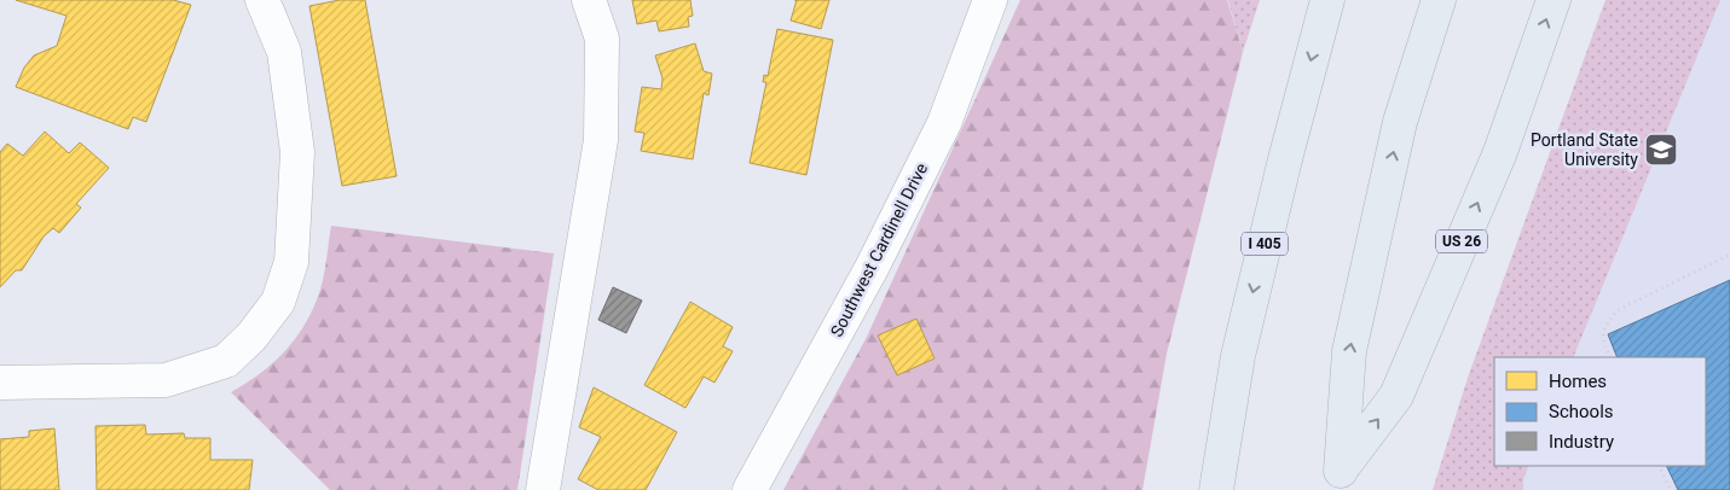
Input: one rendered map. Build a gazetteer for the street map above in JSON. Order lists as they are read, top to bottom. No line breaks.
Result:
{"streets":{"highway":["US 26","I 405"],"street":["Southwest Cardinell Drive"]},"places":{"school or university":["Portland State University"]},"legend":["Homes","Schools","Industry"]}
